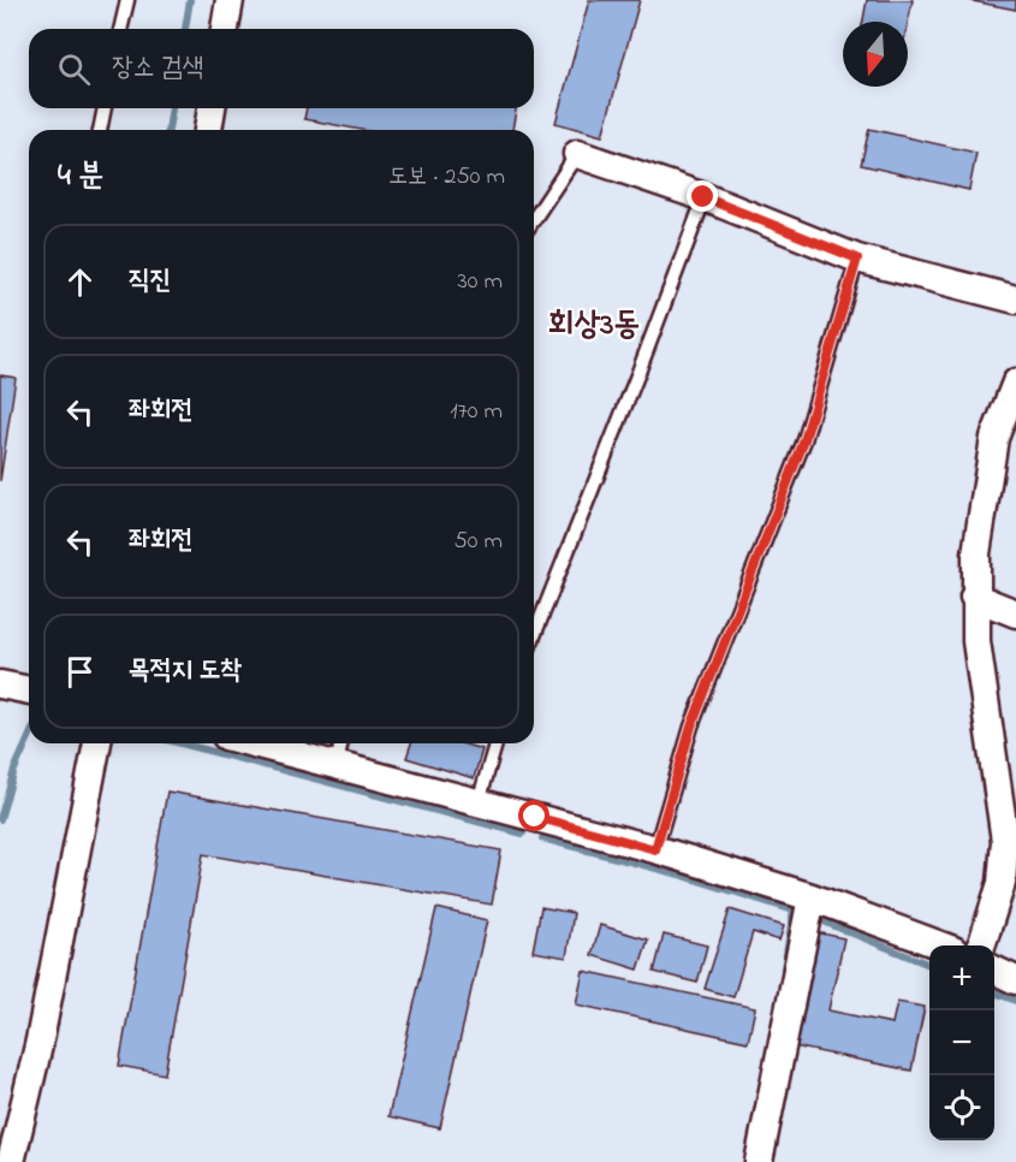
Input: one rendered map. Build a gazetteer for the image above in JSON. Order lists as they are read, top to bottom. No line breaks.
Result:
{"districts":["회상3동"],"north":"bottom","page":{"search":"장소 검색","heading":["4 분","도보 · 250 m"],"list":[["직진","30 m"],["좌회전","170 m"],["좌회전","50 m"],"목적지 도착"],"map_buttons":["+","−"]}}
